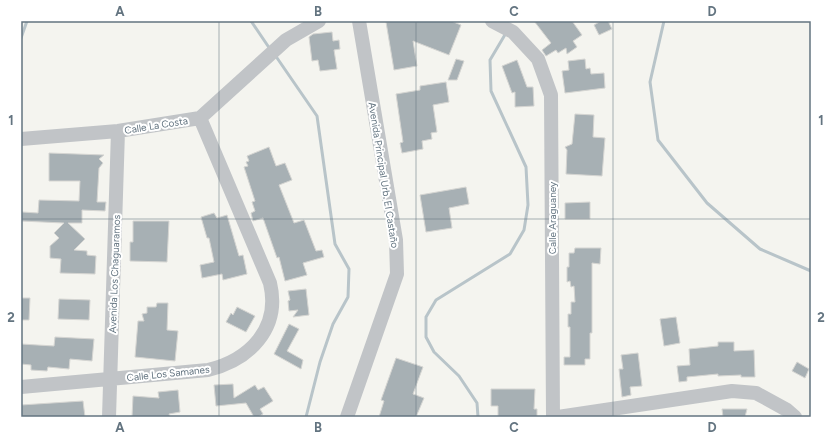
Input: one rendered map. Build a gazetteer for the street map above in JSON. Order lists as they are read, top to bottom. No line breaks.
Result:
{"streets":{"street":["Calle La Costa","Avenida Principal Urb. El Castaño","Calle Araguaney","Avenida Los Chaguaramos","Calle Los Samanes"]},"crossings":[["Calle La Costa","Avenida Los Chaguaramos"],["Calle La Costa","Calle Los Samanes"],["Avenida Los Chaguaramos","Calle Los Samanes"]],"grid":{"columns":["A","B","C","D"],"rows":["1","2"]}}
